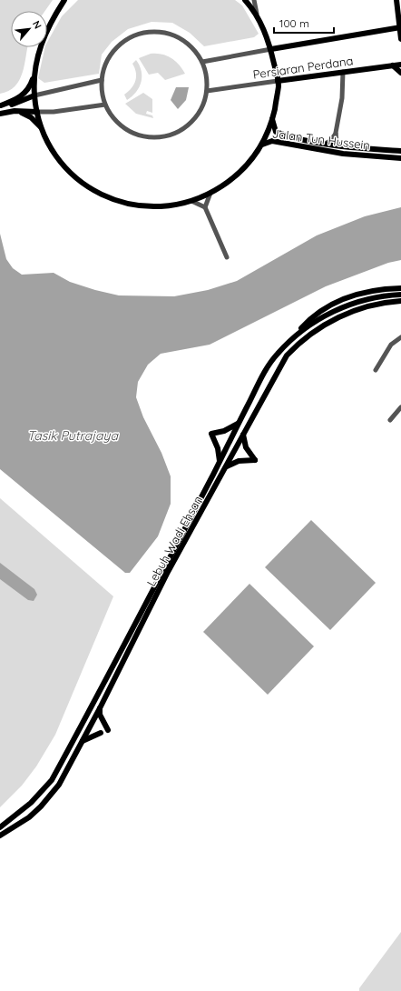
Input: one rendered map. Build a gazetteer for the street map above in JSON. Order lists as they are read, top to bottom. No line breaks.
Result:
{"streets":{"main road":["Persiaran Perdana","Jalan Tun Hussein","Lebuh Wadi Ehsan"]},"water":["Tasik Putrajaya"],"scale_bar":"100 m","north":"top right"}
